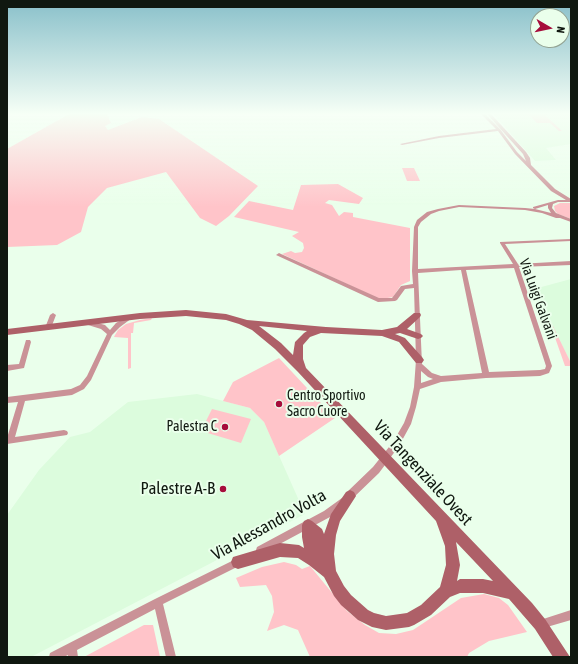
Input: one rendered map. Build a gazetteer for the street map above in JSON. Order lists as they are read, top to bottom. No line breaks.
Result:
{"streets":{"main road":["Via Tangenziale Ovest"],"street":["Via Luigi Galvani","Via Alessandro Volta"]},"crossings":[["Via Luigi Galvani","Via Alessandro Volta"]],"places":["Centro Sportivo Sacro Cuore","Palestra C","Palestre A-B"],"north":"right"}
